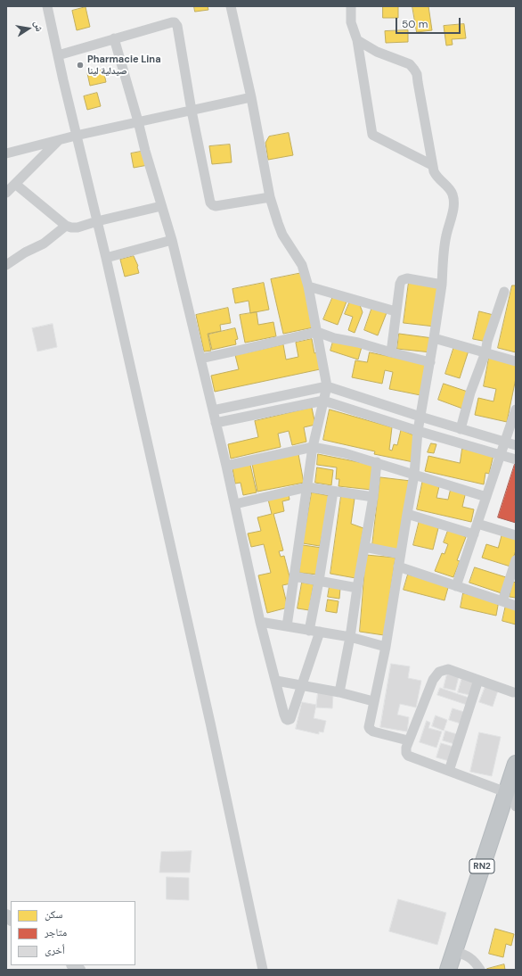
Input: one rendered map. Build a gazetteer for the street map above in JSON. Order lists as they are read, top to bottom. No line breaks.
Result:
{"streets":{"highway":["RN2"]},"places":["Pharmacie Lina صيدلية لينا"],"legend":["سكن","متاجر","أخرى"],"scale_bar":"50 m","north":"right"}
